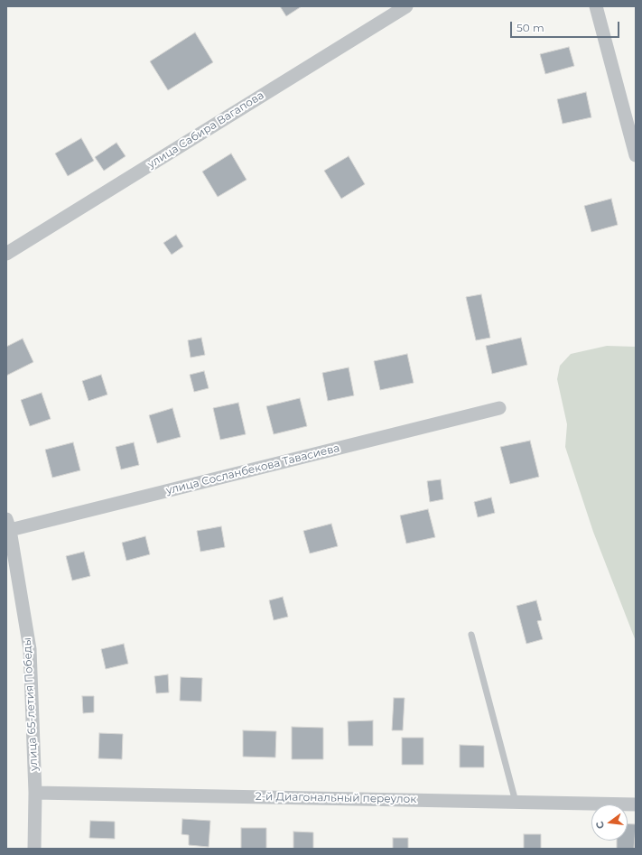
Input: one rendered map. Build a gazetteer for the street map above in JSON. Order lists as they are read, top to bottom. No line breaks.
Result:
{"streets":{"street":["улица Сабира Вагапова","улица Сосланбекова Тавасиева","улица 65-летия Победы","2-й Диагональный переулок"]},"crossings":[["улица Сосланбекова Тавасиева","улица 65-летия Победы"],["улица 65-летия Победы","2-й Диагональный переулок"]],"scale_bar":"50 m","north":"left"}
